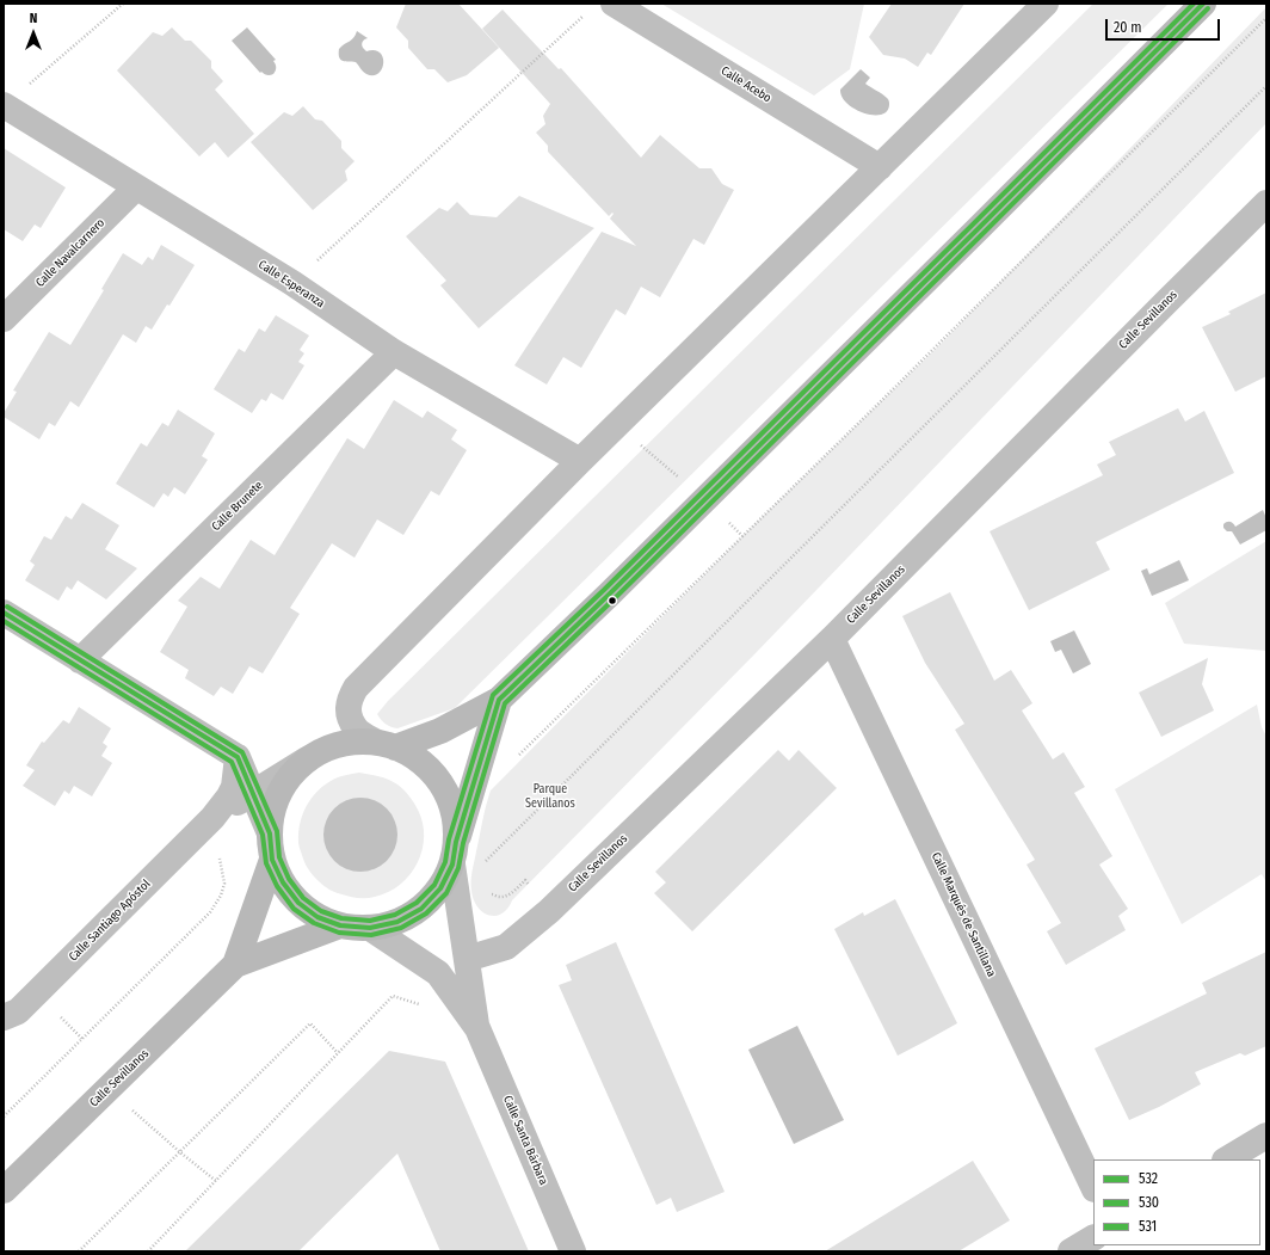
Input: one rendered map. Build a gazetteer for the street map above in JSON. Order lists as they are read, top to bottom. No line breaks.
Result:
{"streets":{"main road":["Calle Sevillanos"],"street":["Calle Acebo","Calle Navalcarnero","Calle Esperanza","Calle Brunete","Calle Marqués de Santillana","Calle Santiago Apóstol","Calle Santa Bárbara"]},"crossings":[["Calle Navalcarnero","Calle Esperanza"],["Calle Esperanza","Calle Brunete"],["Calle Sevillanos","Calle Marqués de Santillana"],["Calle Sevillanos","Calle Santa Bárbara"]],"parks":["Parque Sevillanos"],"lines":["transit line 532","transit line 531","transit line 530"],"legend":["532","530","531"],"scale_bar":"20 m","north":"top"}
